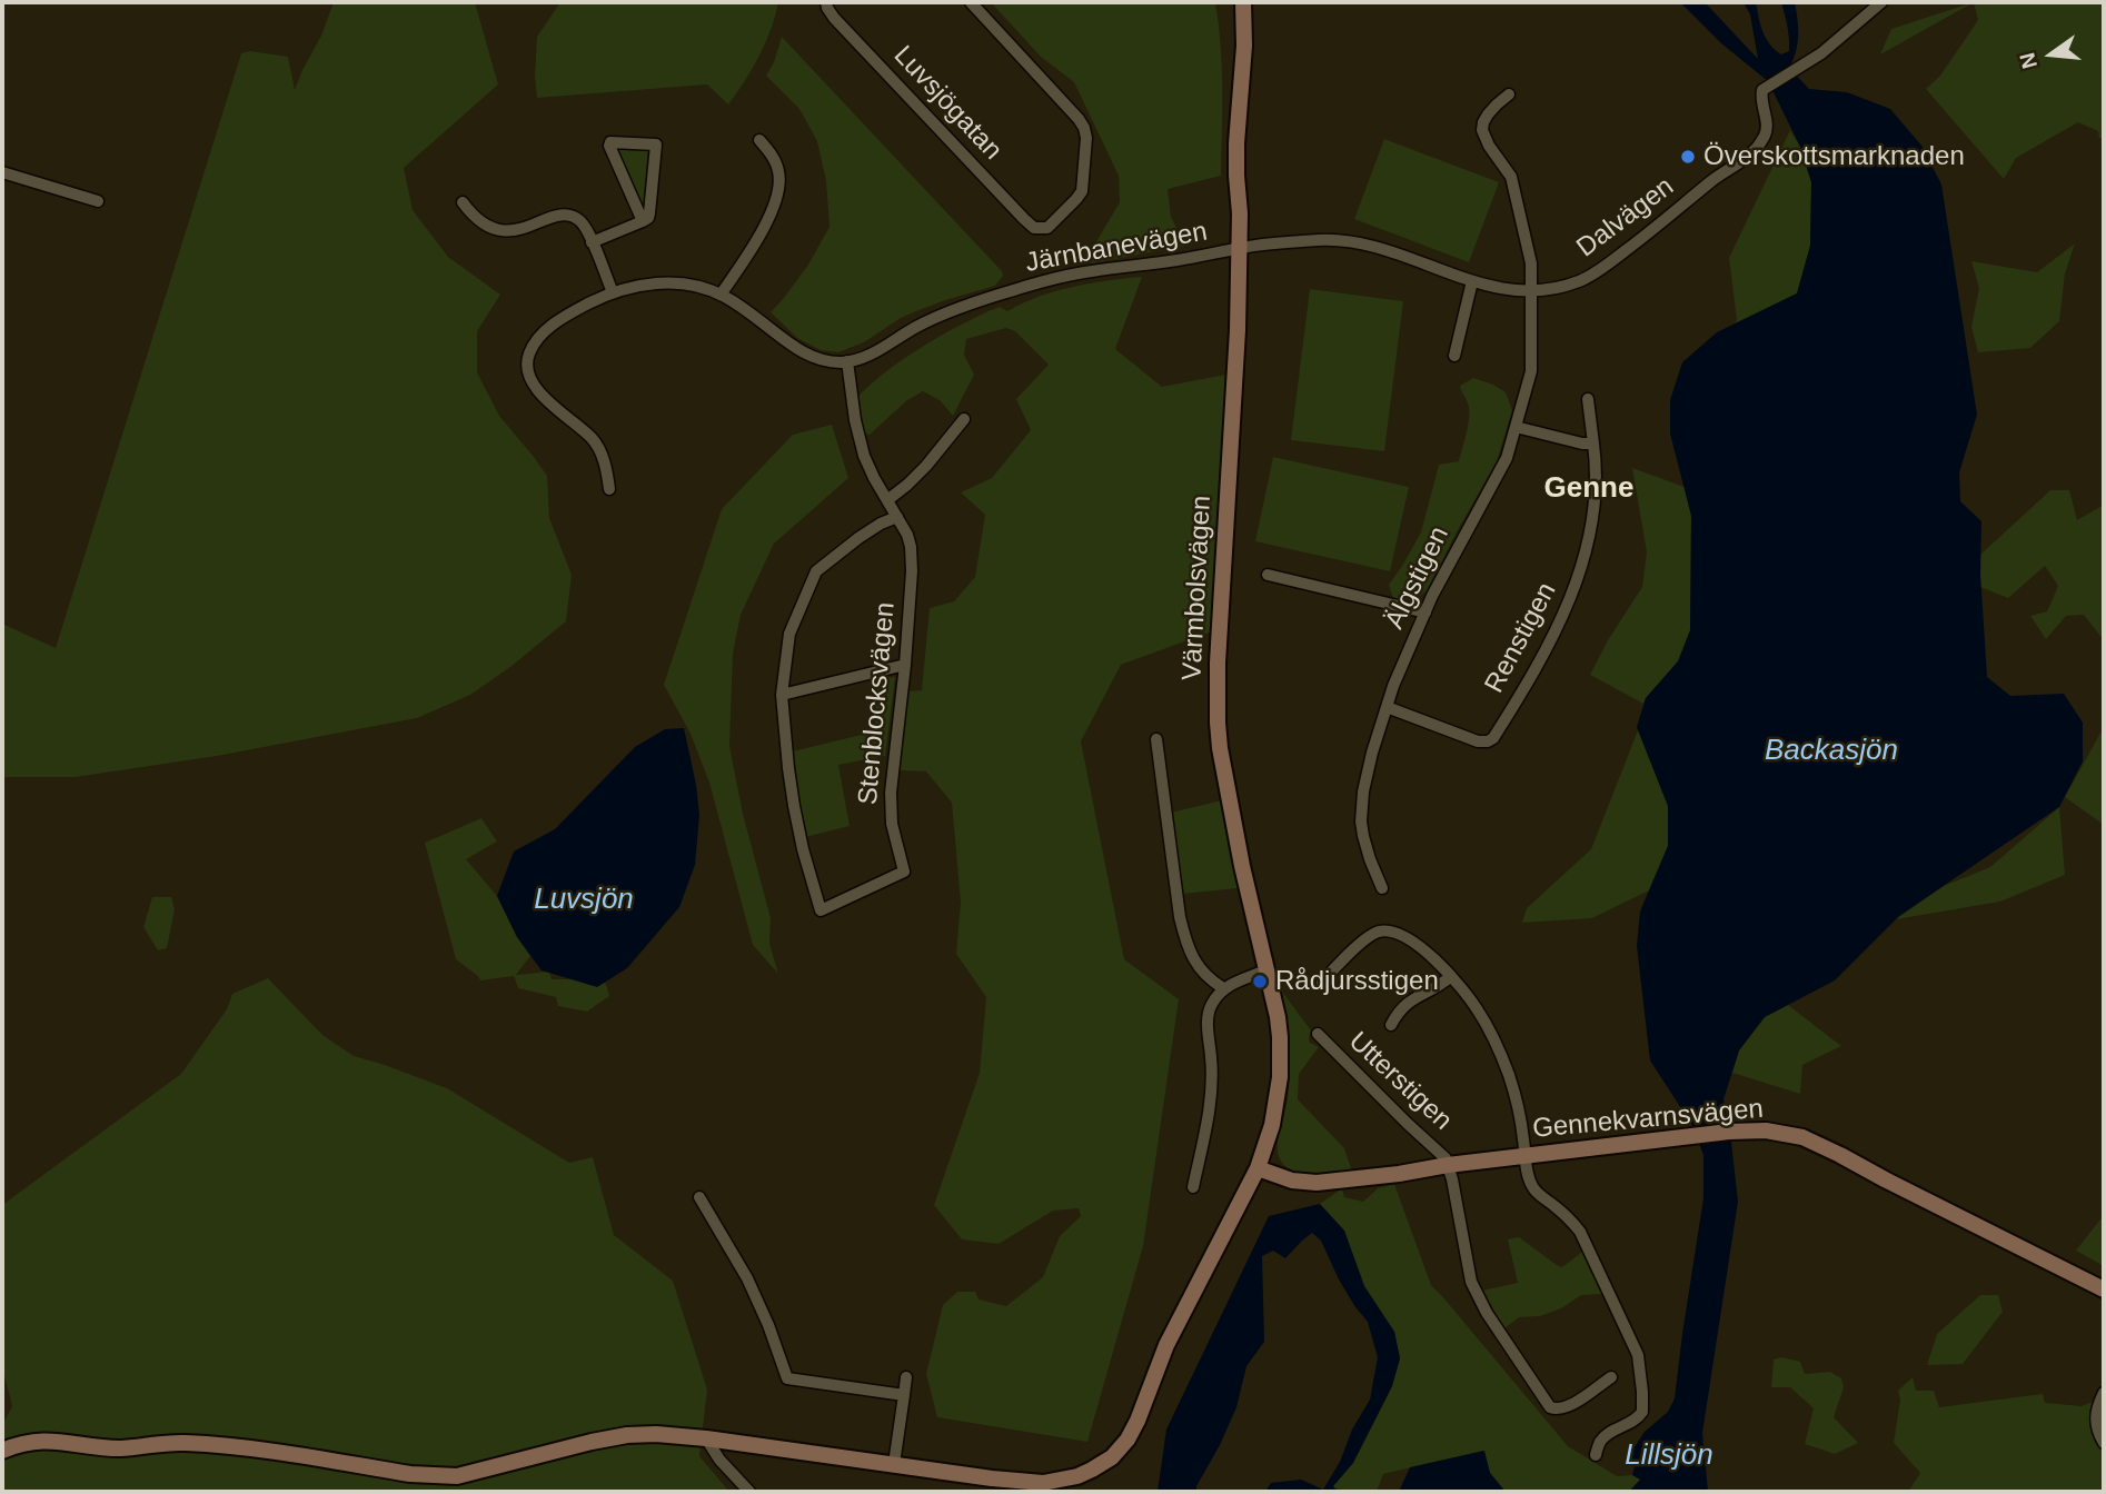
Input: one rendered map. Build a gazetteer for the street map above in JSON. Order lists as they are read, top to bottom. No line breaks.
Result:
{"streets":{"street":["Luvsjögatan","Dalvägen","Järnbanevägen","Älgstigen","Värmbolsvägen","Renstigen","Stenblocksvägen","Utterstigen","Gennekvarnsvägen"]},"crossings":[["Dalvägen","Järnbanevägen"],["Dalvägen","Älgstigen"],["Dalvägen","Värmbolsvägen"],["Järnbanevägen","Värmbolsvägen"],["Järnbanevägen","Stenblocksvägen"],["Älgstigen","Renstigen"],["Värmbolsvägen","Gennekvarnsvägen"],["Utterstigen","Gennekvarnsvägen"]],"districts":["Genne"],"water":["Backasjön","Luvsjön","Lillsjön"],"places":["Överskottsmarknaden","Rådjursstigen"],"north":"left"}
